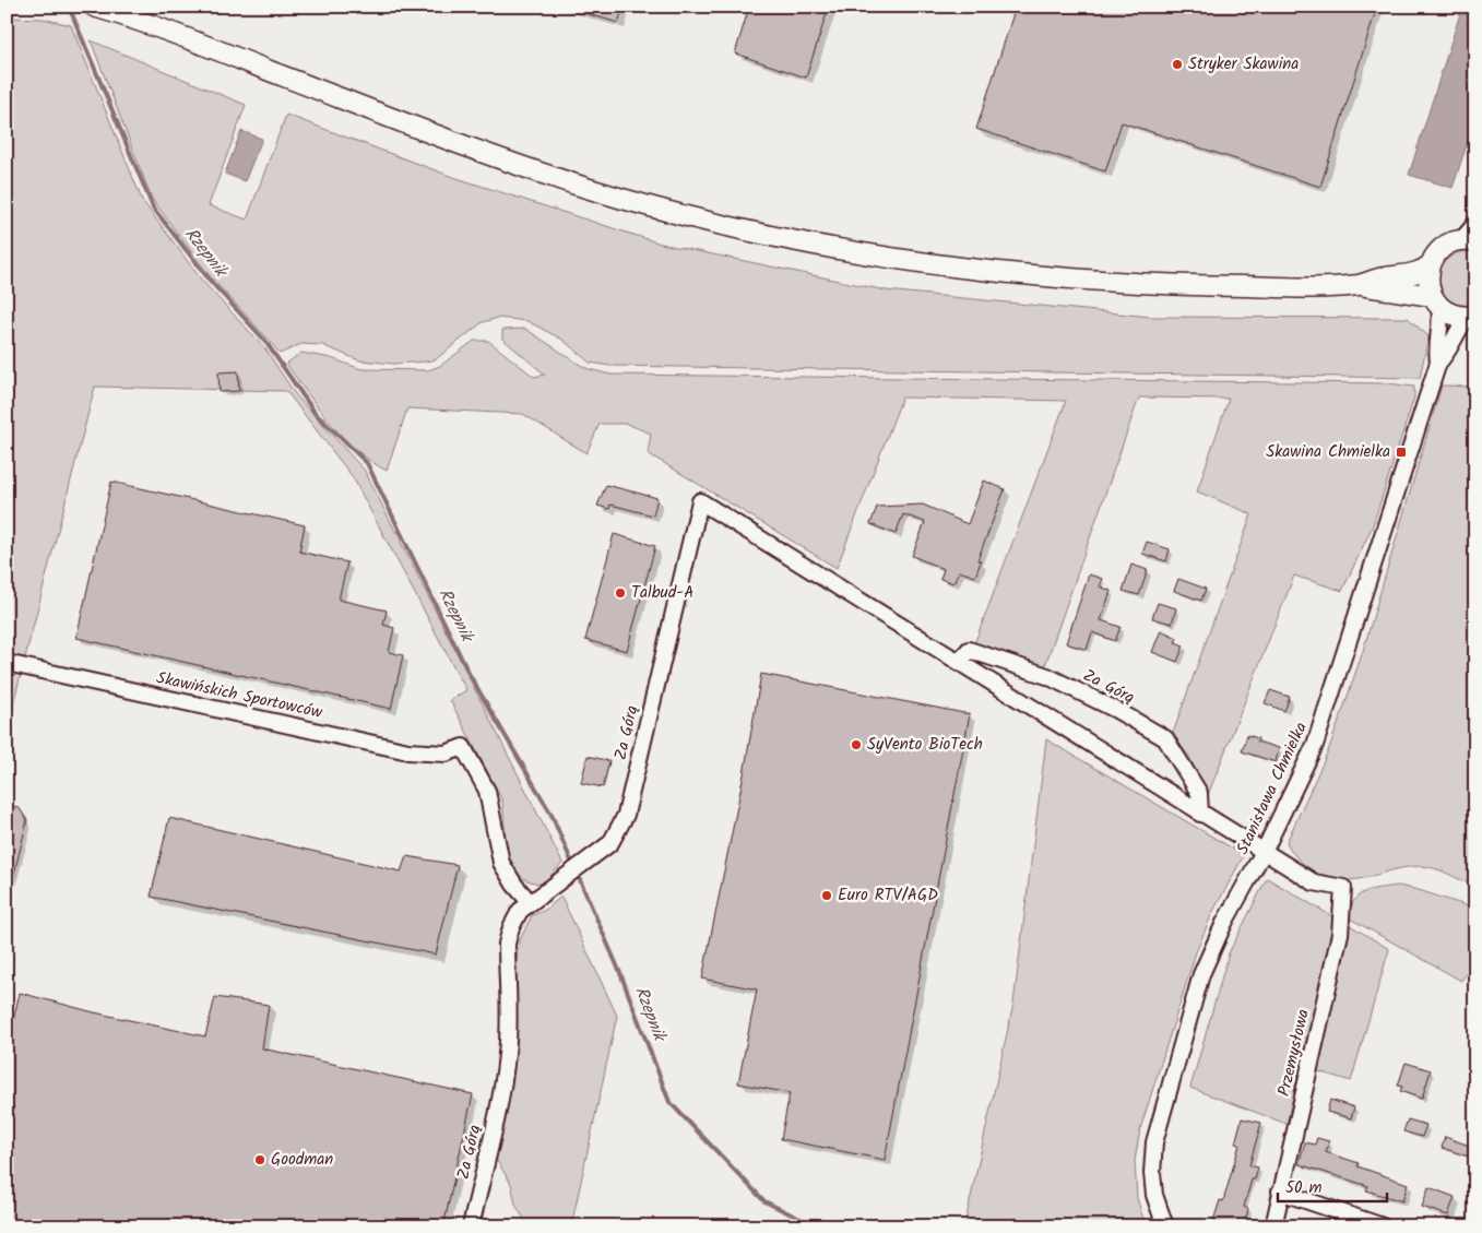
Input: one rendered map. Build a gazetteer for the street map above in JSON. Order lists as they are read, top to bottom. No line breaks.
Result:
{"streets":{"street":["Za Górą","Skawińskich Sportowców","Stanisława Chmielka","Przemysłowa"]},"crossings":[["Za Górą","Skawińskich Sportowców"],["Za Górą","Stanisława Chmielka"],["Za Górą","Przemysłowa"]],"water":["Rzepnik"],"places":{"other":["Stryker Skawina","Talbud-A","SyVento BioTech","Euro RTV/AGD","Goodman"],"transit":["Skawina Chmielka"]},"scale_bar":"50 m"}
